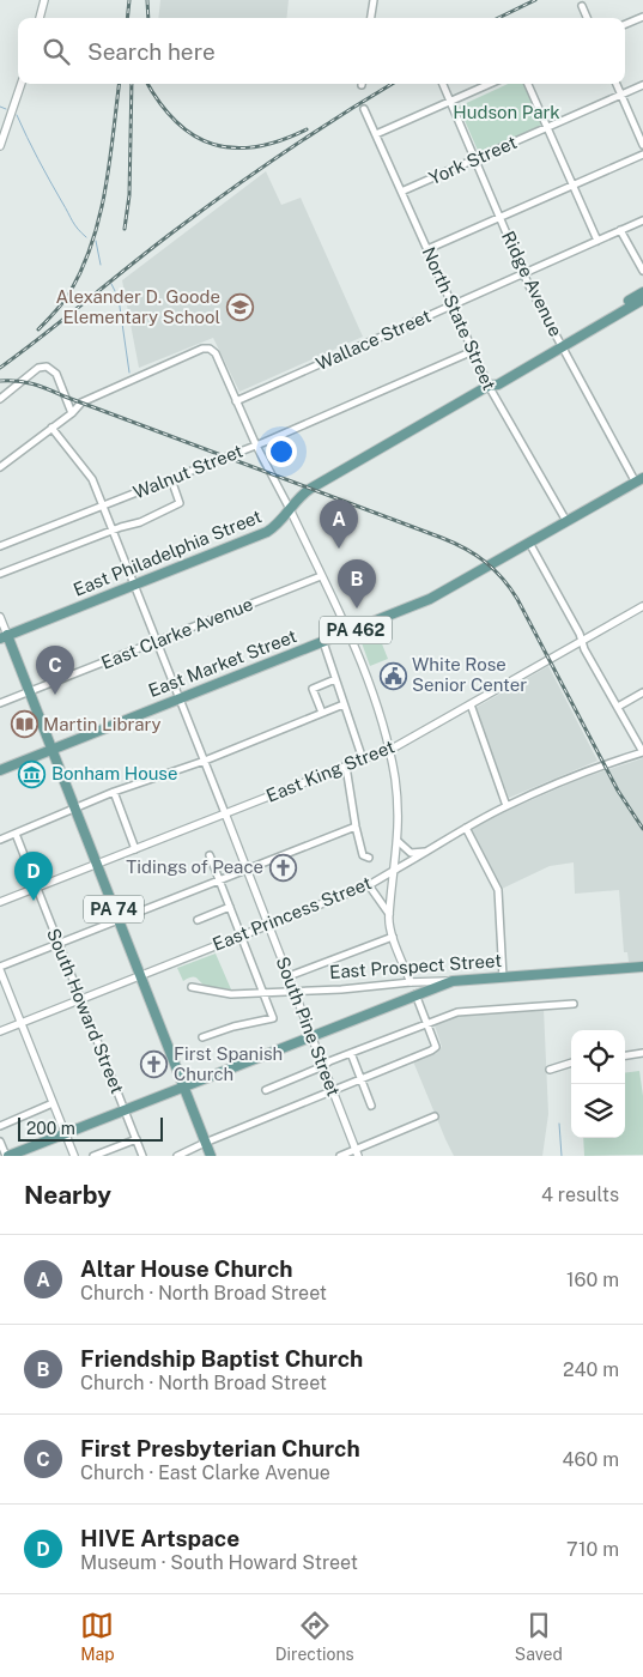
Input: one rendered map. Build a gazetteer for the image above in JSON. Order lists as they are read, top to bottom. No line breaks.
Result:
{"streets":{"main road":["East Philadelphia Street","PA 462","East Market Street","PA 74","East Prospect Street"],"street":["York Street","Ridge Avenue","North State Street","Wallace Street","Walnut Street","East Clarke Avenue","East King Street","East Princess Street","South Howard Street","South Pine Street"]},"crossings":[["York Street","Ridge Avenue"],["York Street","North State Street"],["Ridge Avenue","Wallace Street"],["Ridge Avenue","East Philadelphia Street"],["Ridge Avenue","East Market Street"],["North State Street","Wallace Street"],["North State Street","Walnut Street"],["North State Street","East Philadelphia Street"],["North State Street","East Market Street"],["Walnut Street","South Pine Street"],["East Philadelphia Street","PA 74"],["East Philadelphia Street","South Pine Street"],["East Clarke Avenue","PA 74"],["East Clarke Avenue","South Pine Street"],["East Market Street","PA 74"],["East Market Street","South Pine Street"],["East King Street","PA 74"],["East King Street","South Howard Street"],["East King Street","South Pine Street"],["PA 74","East Princess Street"],["East Princess Street","South Howard Street"],["East Princess Street","South Pine Street"],["East Prospect Street","South Pine Street"]],"parks":["Hudson Park"],"places":{"school or university":["Alexander D. Goode Elementary School"],"public building":["White Rose Senior Center"],"library":["Martin Library"],"museum":["Bonham House"],"church":["Tidings of Peace","First Spanish Church"]},"scale_bar":"200 m","page":{"search":"Search here","pins":["A","B","C","D"],"scale":"200 m","heading":["Nearby","4 results"],"list":[{"mark":"A","name":"Altar House Church","note":"Church · North Broad Street","value":"160 m"},{"mark":"B","name":"Friendship Baptist Church","note":"Church · North Broad Street","value":"240 m"},{"mark":"C","name":"First Presbyterian Church","note":"Church · East Clarke Avenue","value":"460 m"},{"mark":"D","name":"HIVE Artspace","note":"Museum · South Howard Street","value":"710 m"}],"nav":["Map","Directions","Saved"]}}
